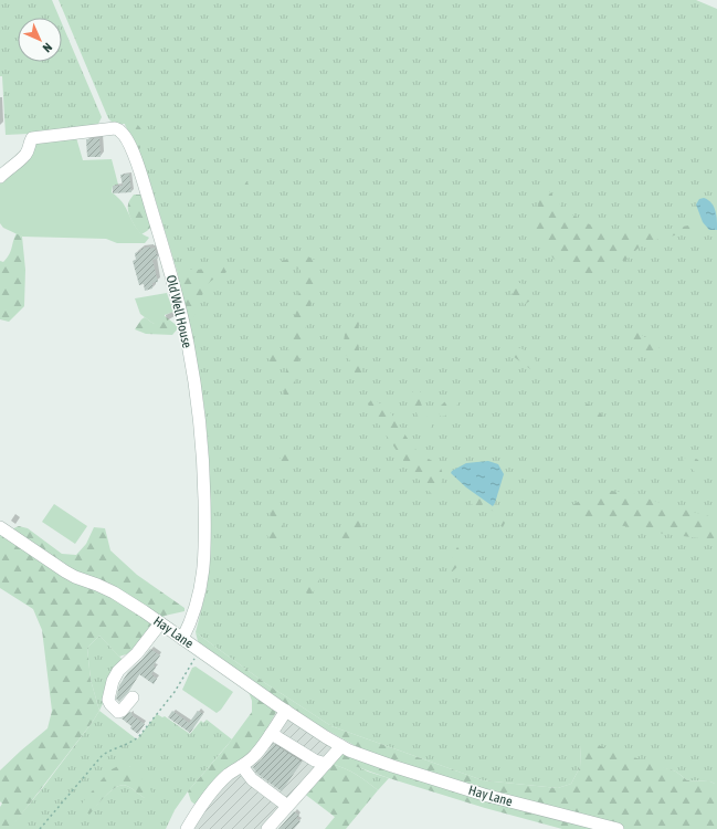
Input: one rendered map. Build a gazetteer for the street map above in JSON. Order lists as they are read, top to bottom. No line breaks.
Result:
{"streets":{"street":["Old Well House","Hay Lane"]},"crossings":[["Old Well House","Hay Lane"]],"north":"bottom right"}
